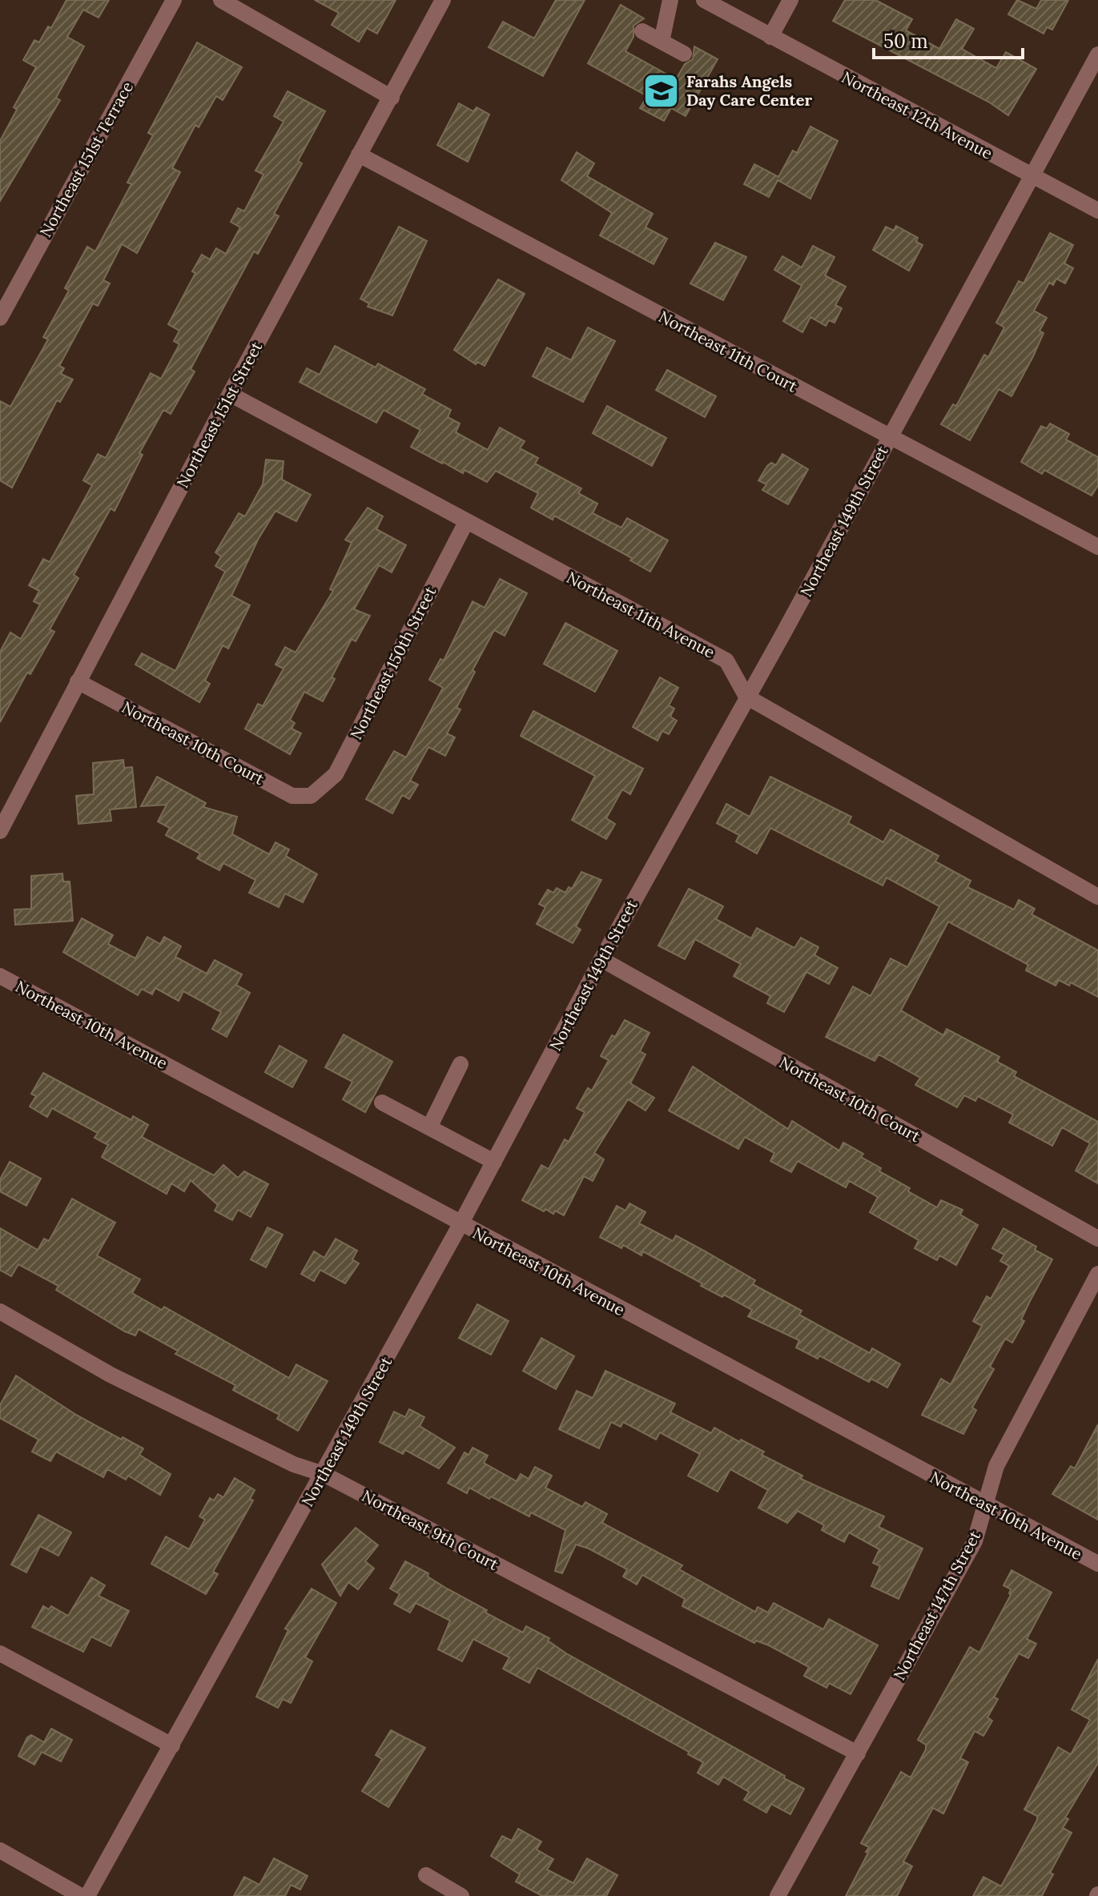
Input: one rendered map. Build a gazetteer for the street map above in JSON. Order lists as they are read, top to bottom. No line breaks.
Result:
{"streets":{"street":["Northeast 12th Avenue","Northeast 151st Terrace","Northeast 11th Court","Northeast 151st Street","Northeast 149th Street","Northeast 11th Avenue","Northeast 150th Street","Northeast 10th Court","Northeast 10th Avenue","Northeast 9th Court","Northeast 147th Street"]},"crossings":[["Northeast 12th Avenue","Northeast 149th Street"],["Northeast 11th Court","Northeast 151st Street"],["Northeast 11th Court","Northeast 149th Street"],["Northeast 151st Street","Northeast 11th Avenue"],["Northeast 151st Street","Northeast 10th Court"],["Northeast 149th Street","Northeast 11th Avenue"],["Northeast 149th Street","Northeast 10th Court"],["Northeast 149th Street","Northeast 10th Avenue"],["Northeast 149th Street","Northeast 9th Court"],["Northeast 11th Avenue","Northeast 150th Street"],["Northeast 150th Street","Northeast 10th Court"],["Northeast 10th Avenue","Northeast 147th Street"],["Northeast 9th Court","Northeast 147th Street"]],"places":{"school or university":["Farahs Angels Day Care Center"]},"scale_bar":"50 m"}
